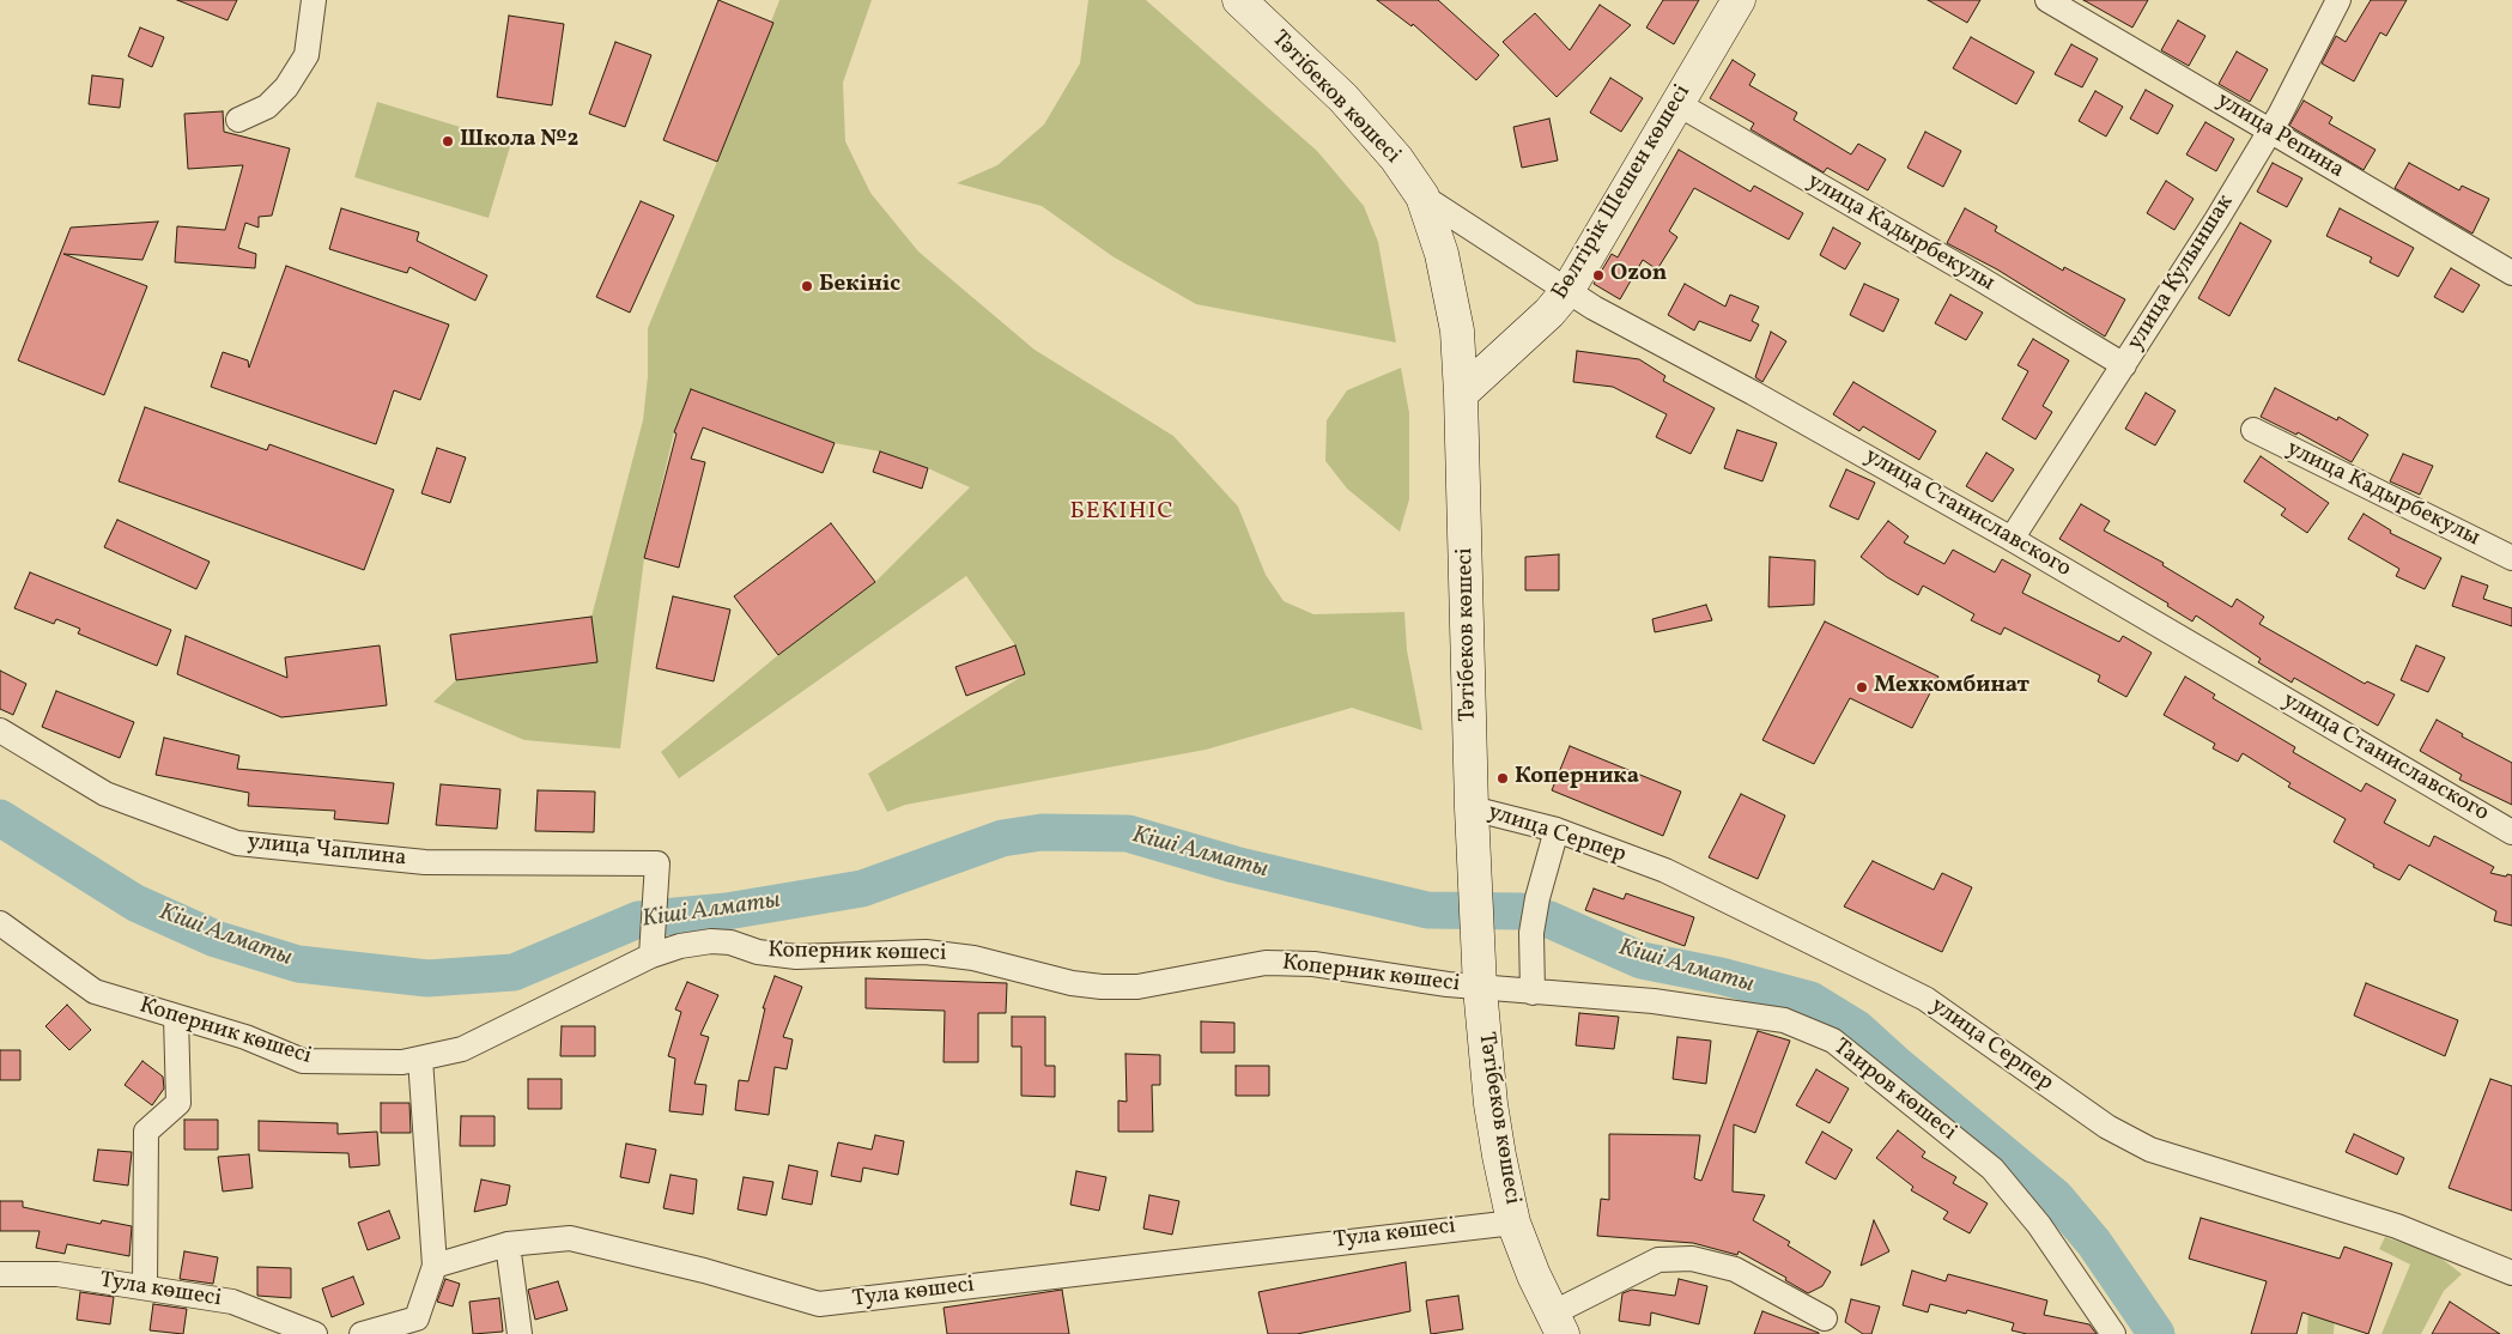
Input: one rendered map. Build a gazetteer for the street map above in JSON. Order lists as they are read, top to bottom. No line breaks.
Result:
{"streets":{"main road":["Тәтібеков көшесі","Бөлтірік Шешен көшесі"],"street":["улица Репина","улица Кадырбекулы","улица Кулыншак","улица Станиславского","улица Серпер","улица Чаплина","Коперник көшесі","Таиров көшесі","Тула көшесі"]},"crossings":[["Тәтібеков көшесі","Бөлтірік Шешен көшесі"],["Тәтібеков көшесі","улица Станиславского"],["Тәтібеков көшесі","улица Серпер"],["Тәтібеков көшесі","Коперник көшесі"],["Тәтібеков көшесі","Таиров көшесі"],["Тәтібеков көшесі","Тула көшесі"],["улица Репина","улица Кулыншак"],["Бөлтірік Шешен көшесі","улица Кадырбекулы"],["Бөлтірік Шешен көшесі","улица Станиславского"],["улица Кадырбекулы","улица Кулыншак"],["улица Кулыншак","улица Станиславского"],["улица Чаплина","Коперник көшесі"],["Коперник көшесі","Таиров көшесі"]],"districts":["БЕКІНІС"],"water":["Кіші Алматы"],"places":["Школа №2","Ozon","Бекініс","Мехкомбинат","Коперника"]}
